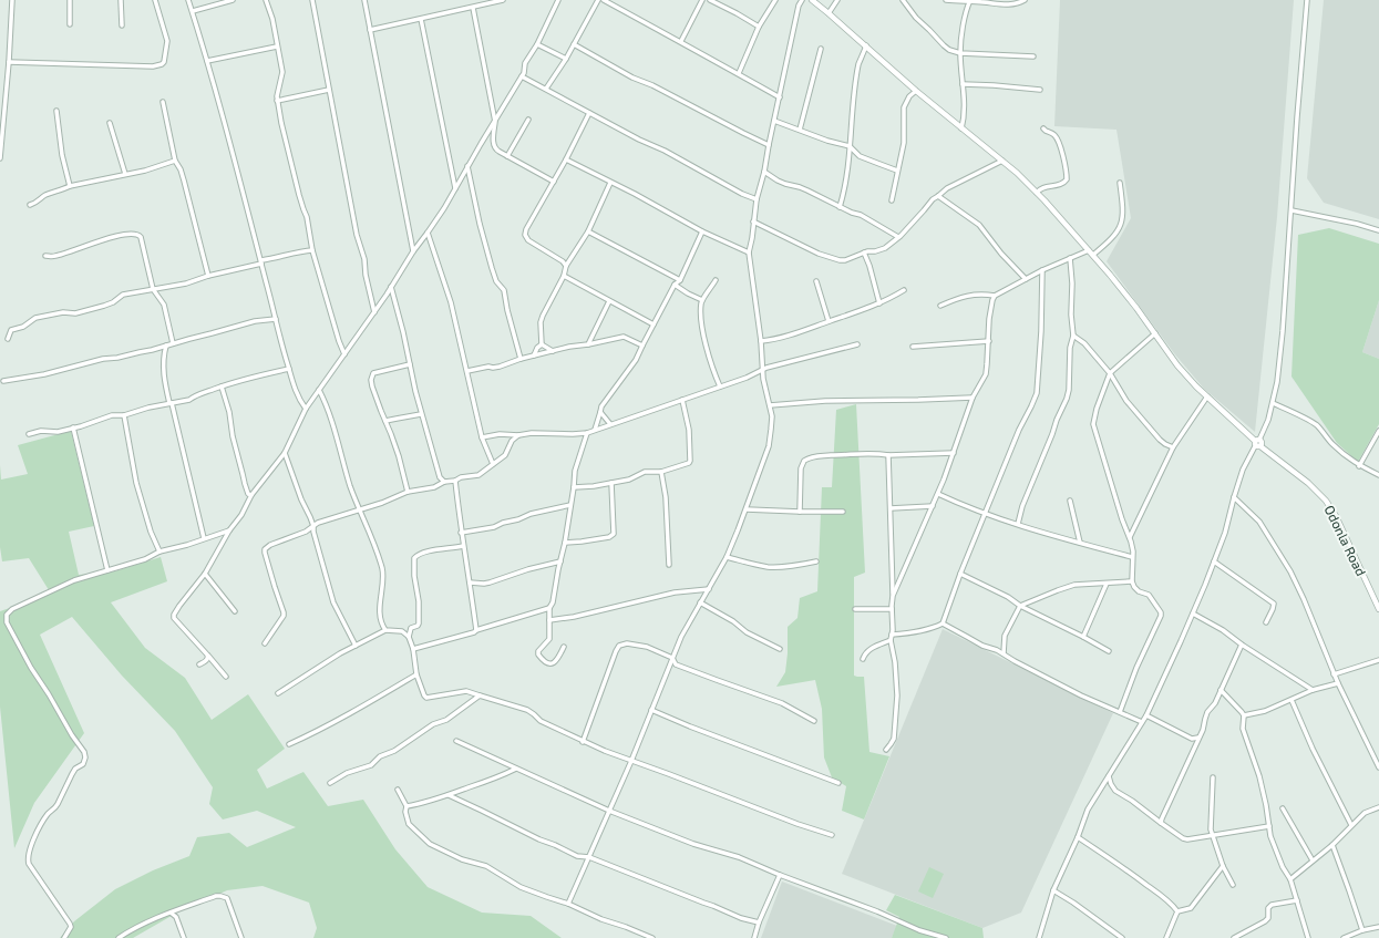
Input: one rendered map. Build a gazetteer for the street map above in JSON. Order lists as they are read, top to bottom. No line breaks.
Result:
{"streets":{"street":["Odonla Road"]}}
